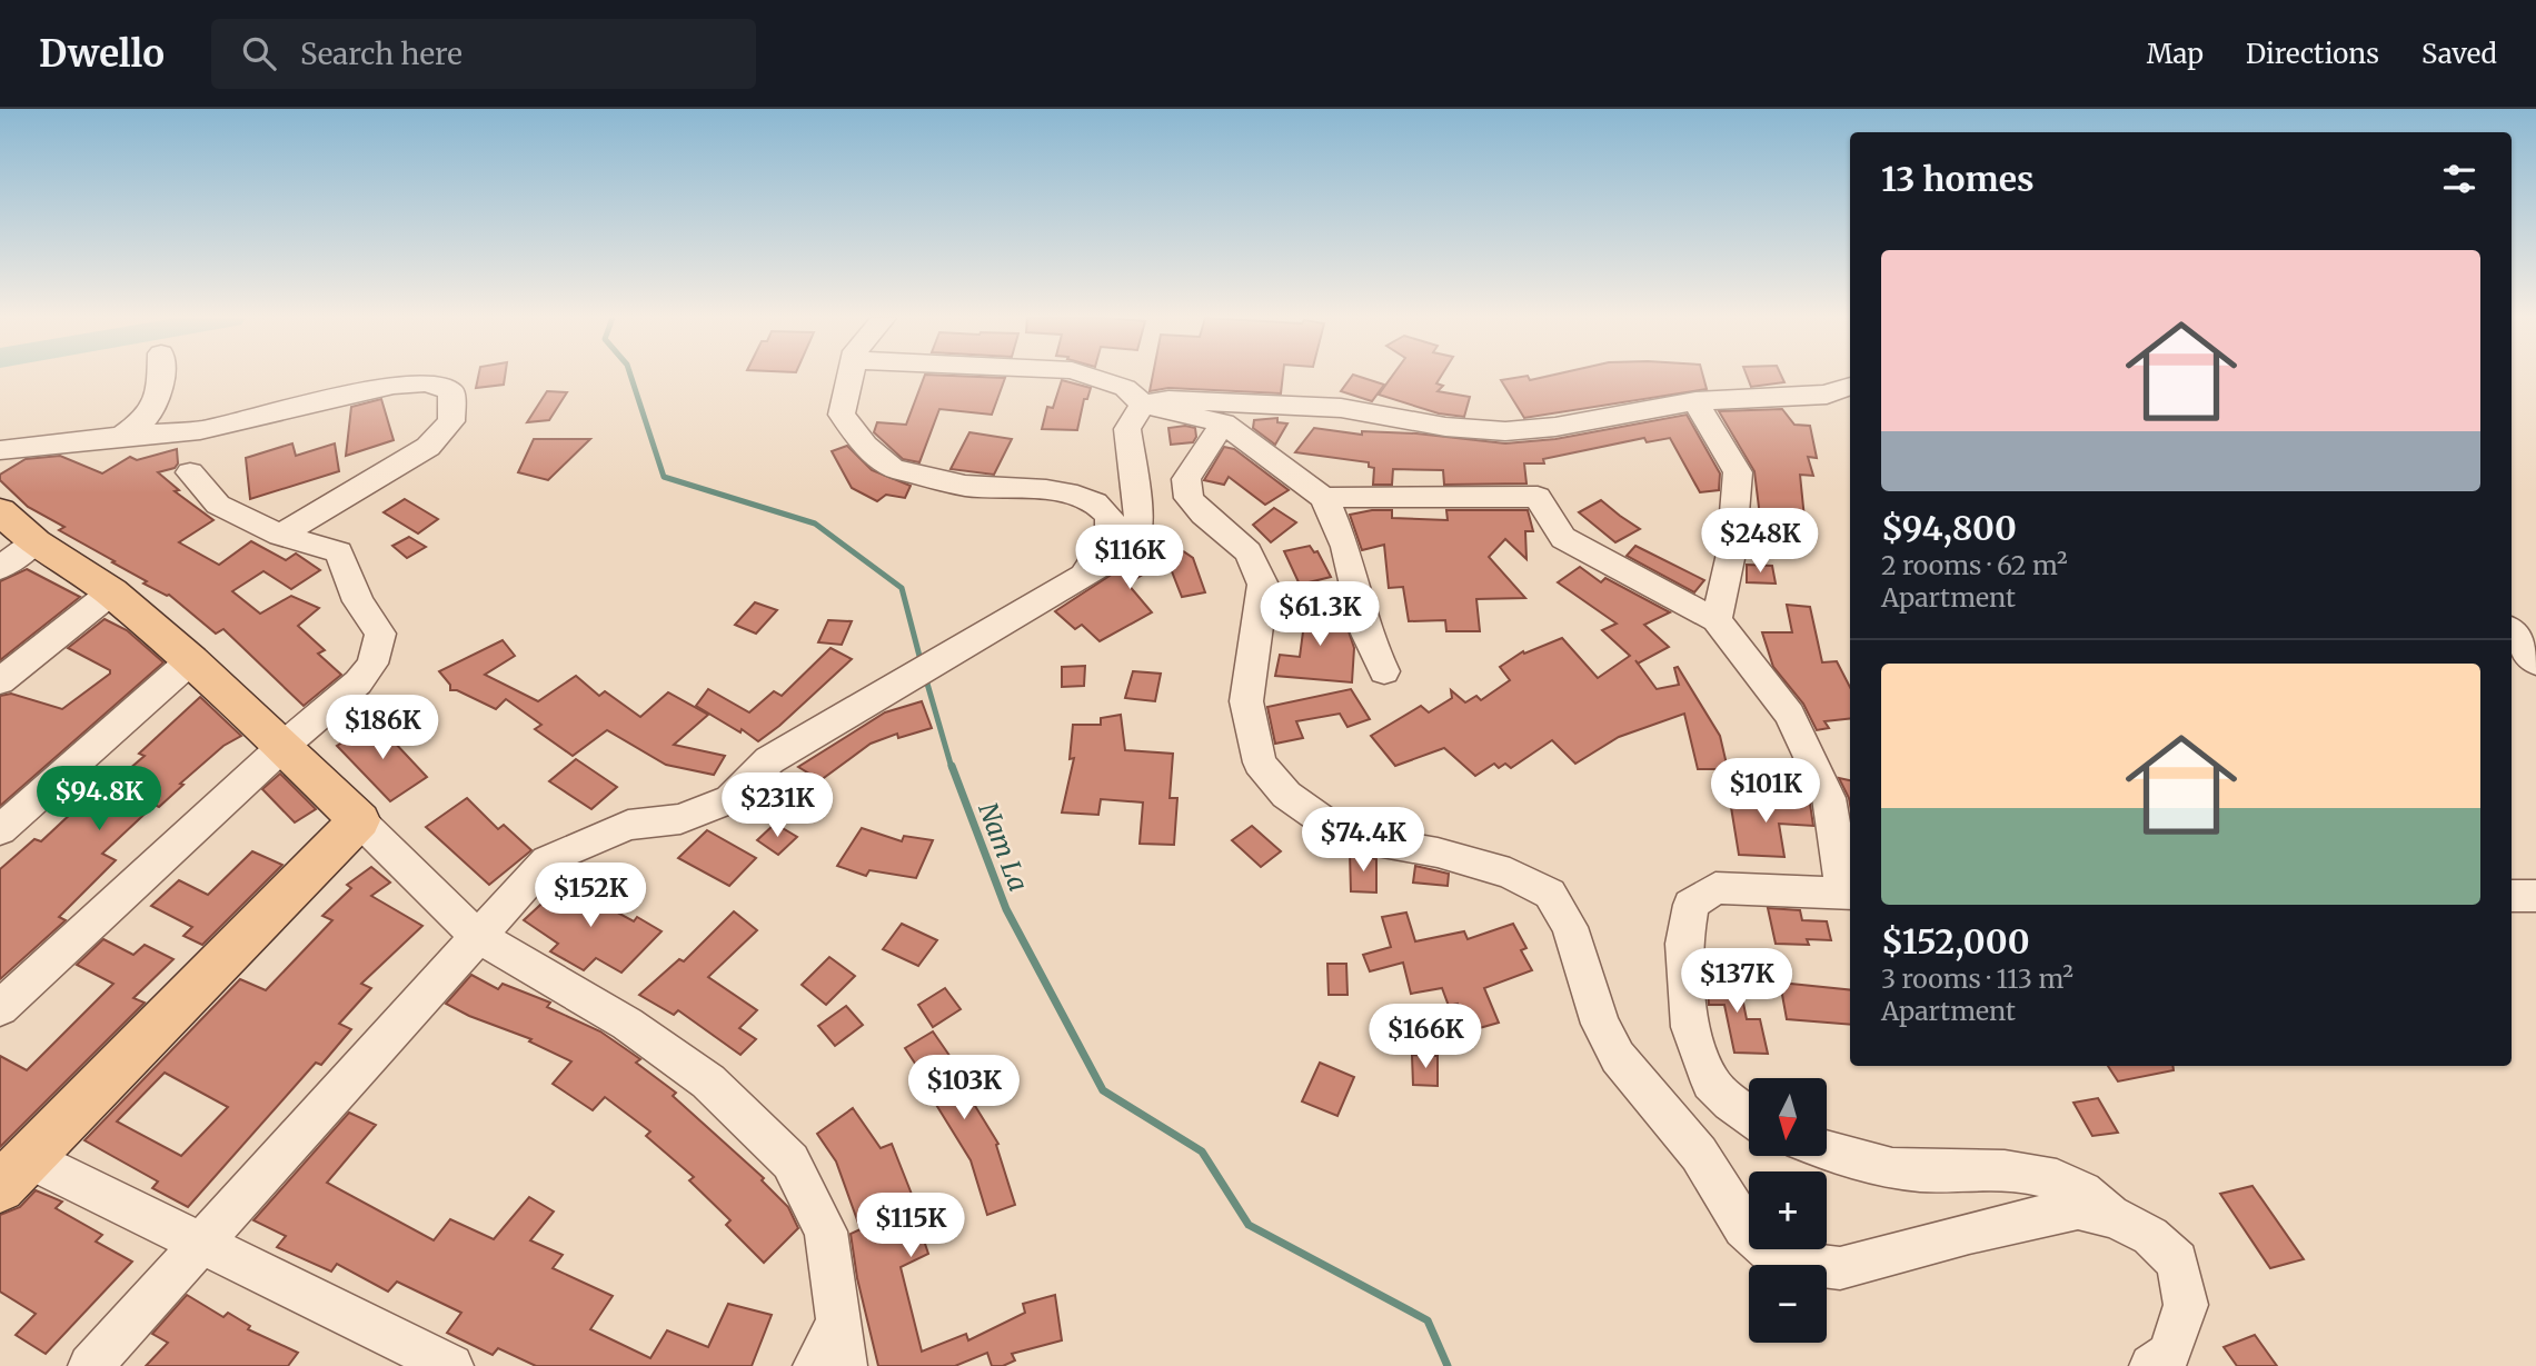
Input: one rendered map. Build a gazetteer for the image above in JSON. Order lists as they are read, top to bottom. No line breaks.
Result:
{"water":["Nam La"],"north":"bottom","page":{"header":"Dwello","search":"Search here","nav":["Map","Directions","Saved"],"heading":"13 homes","list":[{"name":"$94,800","note":"2 rooms · 62 m² · Apartment"},{"name":"$152,000","note":"3 rooms · 113 m² · Apartment"}],"price":["$248K","$116K","$61.3K","$186K","$101K","$94.8K","$231K","$74.4K","$152K","$137K","$166K","$103K","$115K"],"map_buttons":["+","−"]}}
